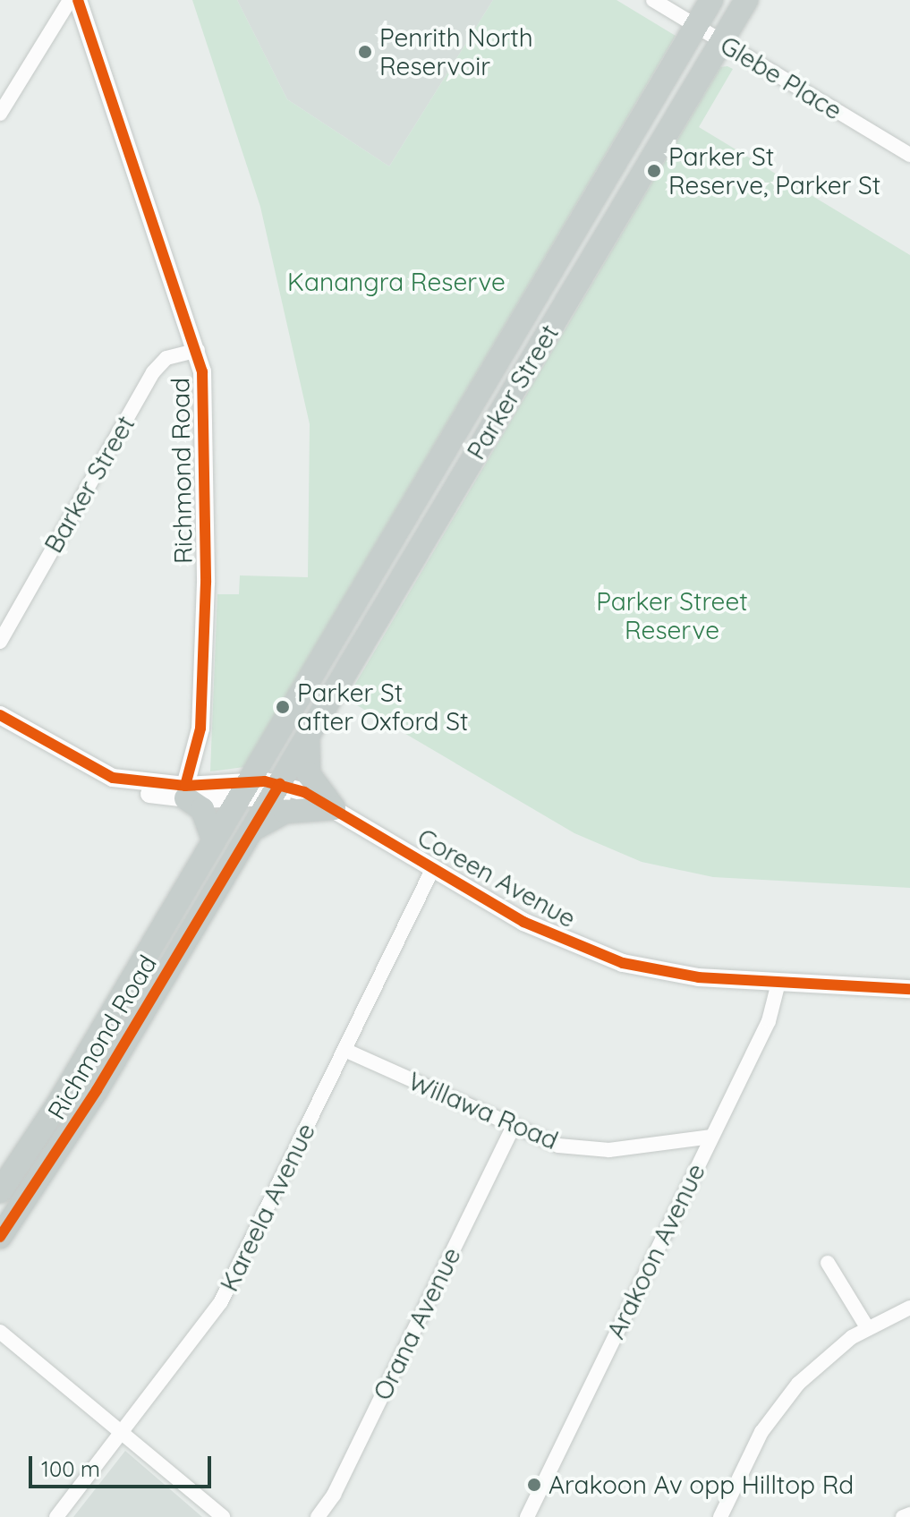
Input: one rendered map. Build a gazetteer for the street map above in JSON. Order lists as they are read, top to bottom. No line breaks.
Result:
{"streets":{"highway":["Parker Street","Richmond Road"],"street":["Glebe Place","Barker Street","Coreen Avenue","Willawa Road","Kareela Avenue","Arakoon Avenue","Orana Avenue"]},"crossings":[["Glebe Place","Parker Street"],["Parker Street","Richmond Road"],["Parker Street","Coreen Avenue"],["Richmond Road","Barker Street"],["Richmond Road","Coreen Avenue"],["Coreen Avenue","Kareela Avenue"],["Coreen Avenue","Arakoon Avenue"],["Willawa Road","Kareela Avenue"],["Willawa Road","Arakoon Avenue"],["Willawa Road","Orana Avenue"]],"parks":["Kanangra Reserve","Parker Street Reserve"],"places":["Penrith North Reservoir","Parker St Reserve, Parker St","Parker St after Oxford St","Arakoon Av opp Hilltop Rd"],"scale_bar":"100 m"}
